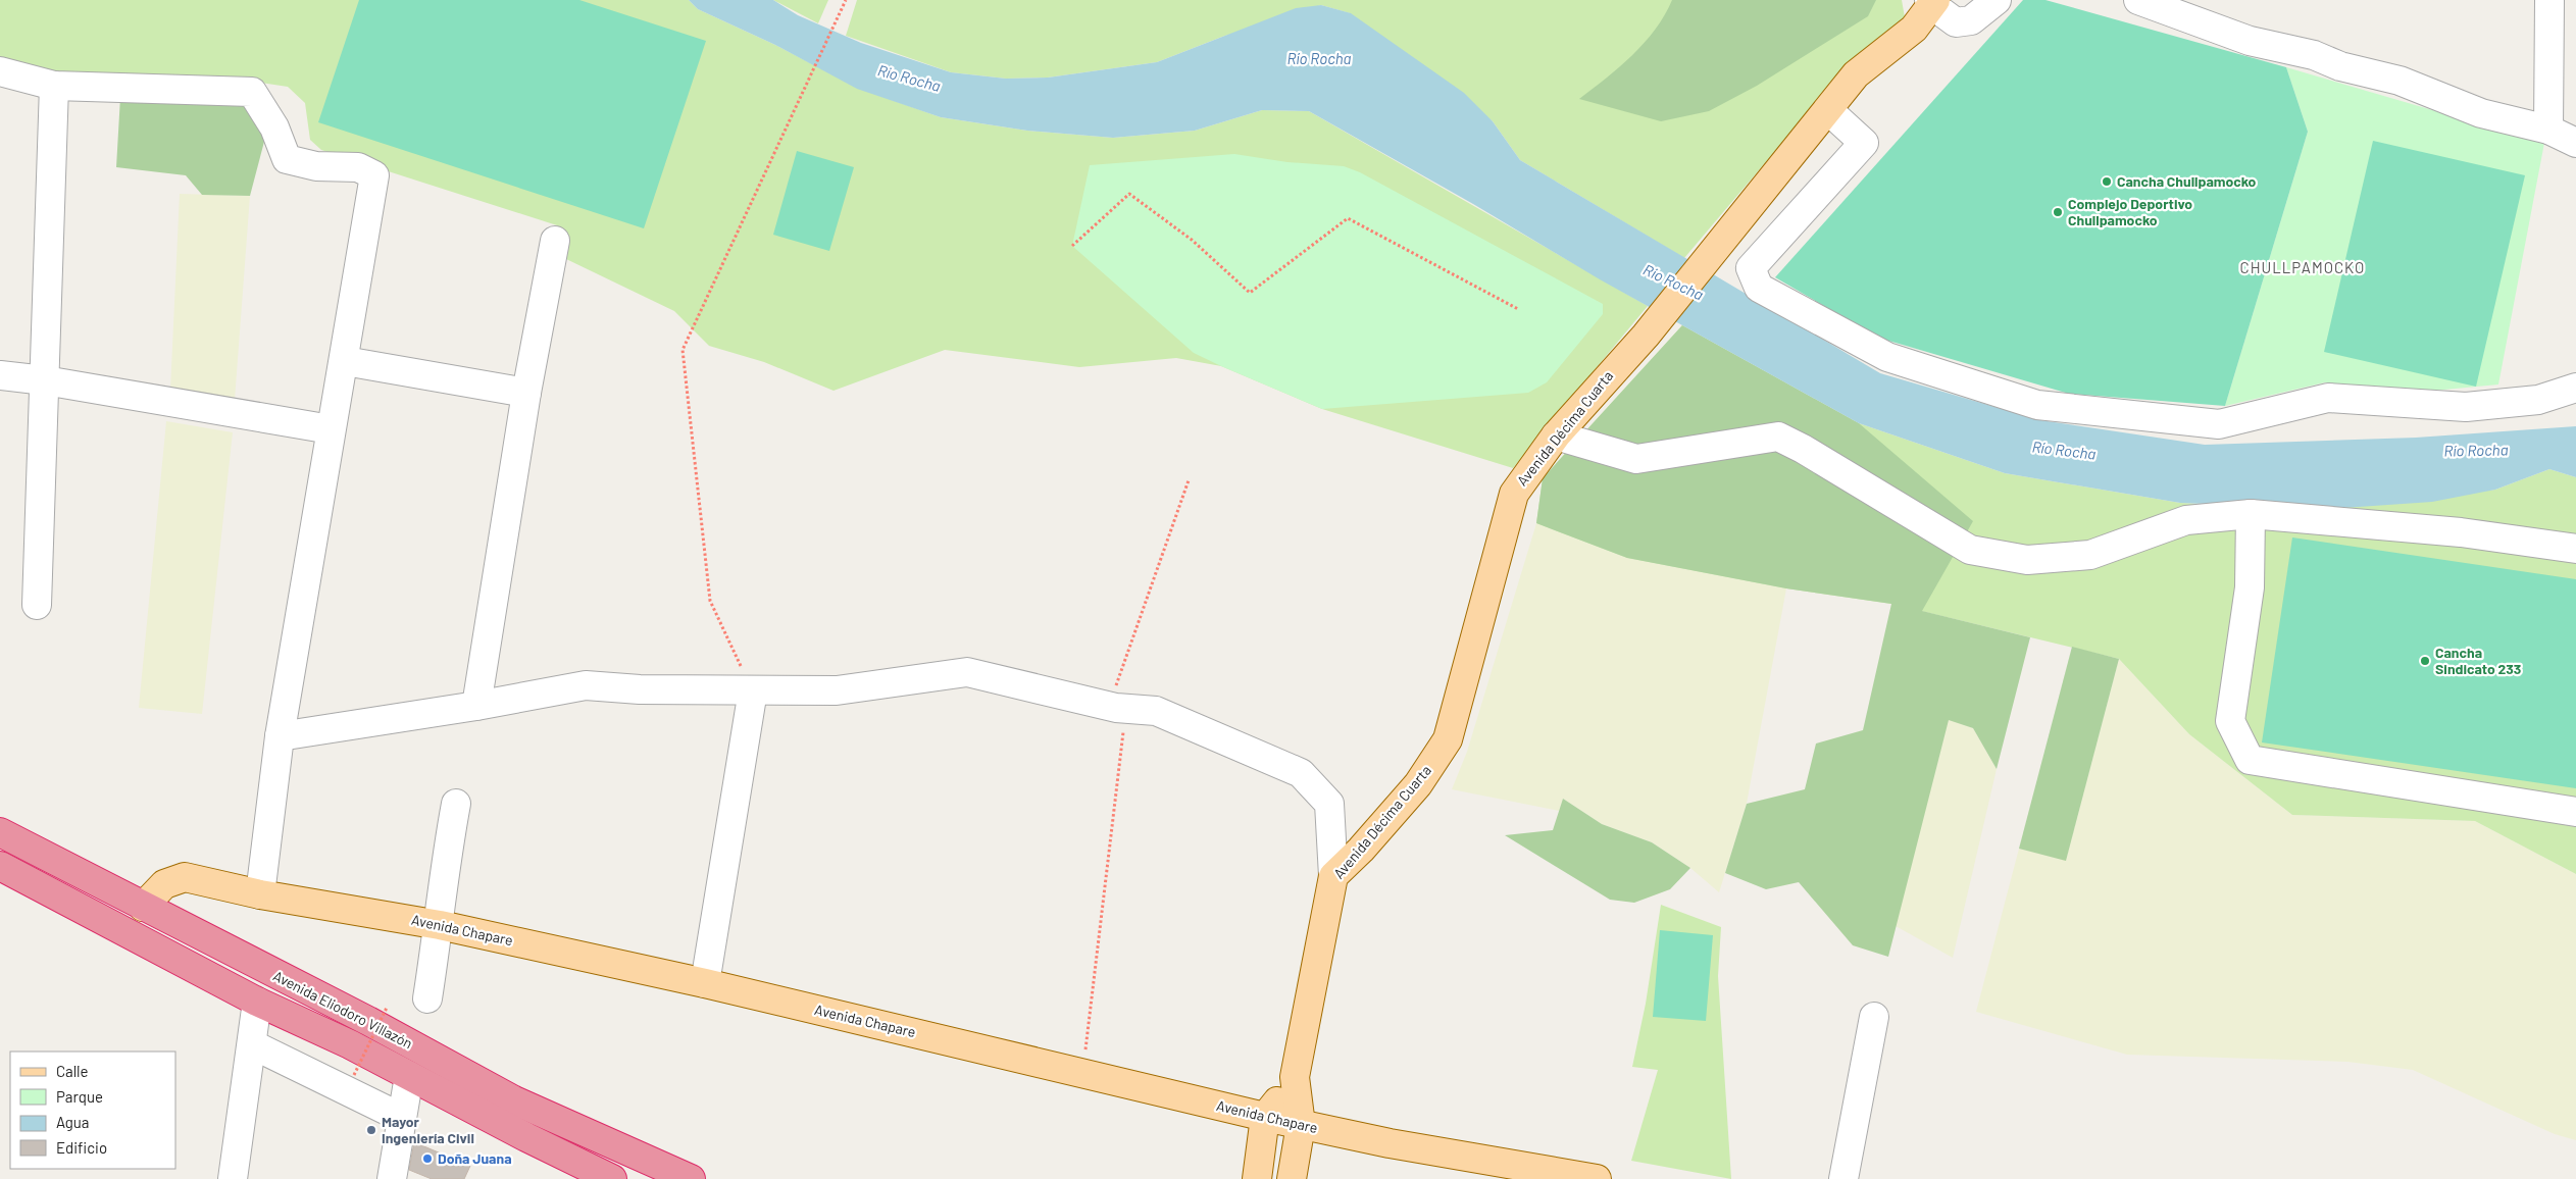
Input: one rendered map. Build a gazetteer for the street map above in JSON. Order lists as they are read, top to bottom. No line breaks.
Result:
{"streets":{"highway":["Avenida Eliodoro Villazón"],"main road":["Avenida Décima Cuarta","Avenida Chapare"]},"crossings":[["Avenida Décima Cuarta","Avenida Chapare"],["Avenida Chapare","Avenida Eliodoro Villazón"]],"districts":["CHULLPAMOCKO"],"water":["Río Rocha"],"places":["Cancha Chullpamocko","Complejo Deportivo Chullpamocko","Cancha Sindicato 233","Mayor Ingeniería Civil","Doña Juana"],"legend":["Calle","Parque","Agua","Edificio"]}
